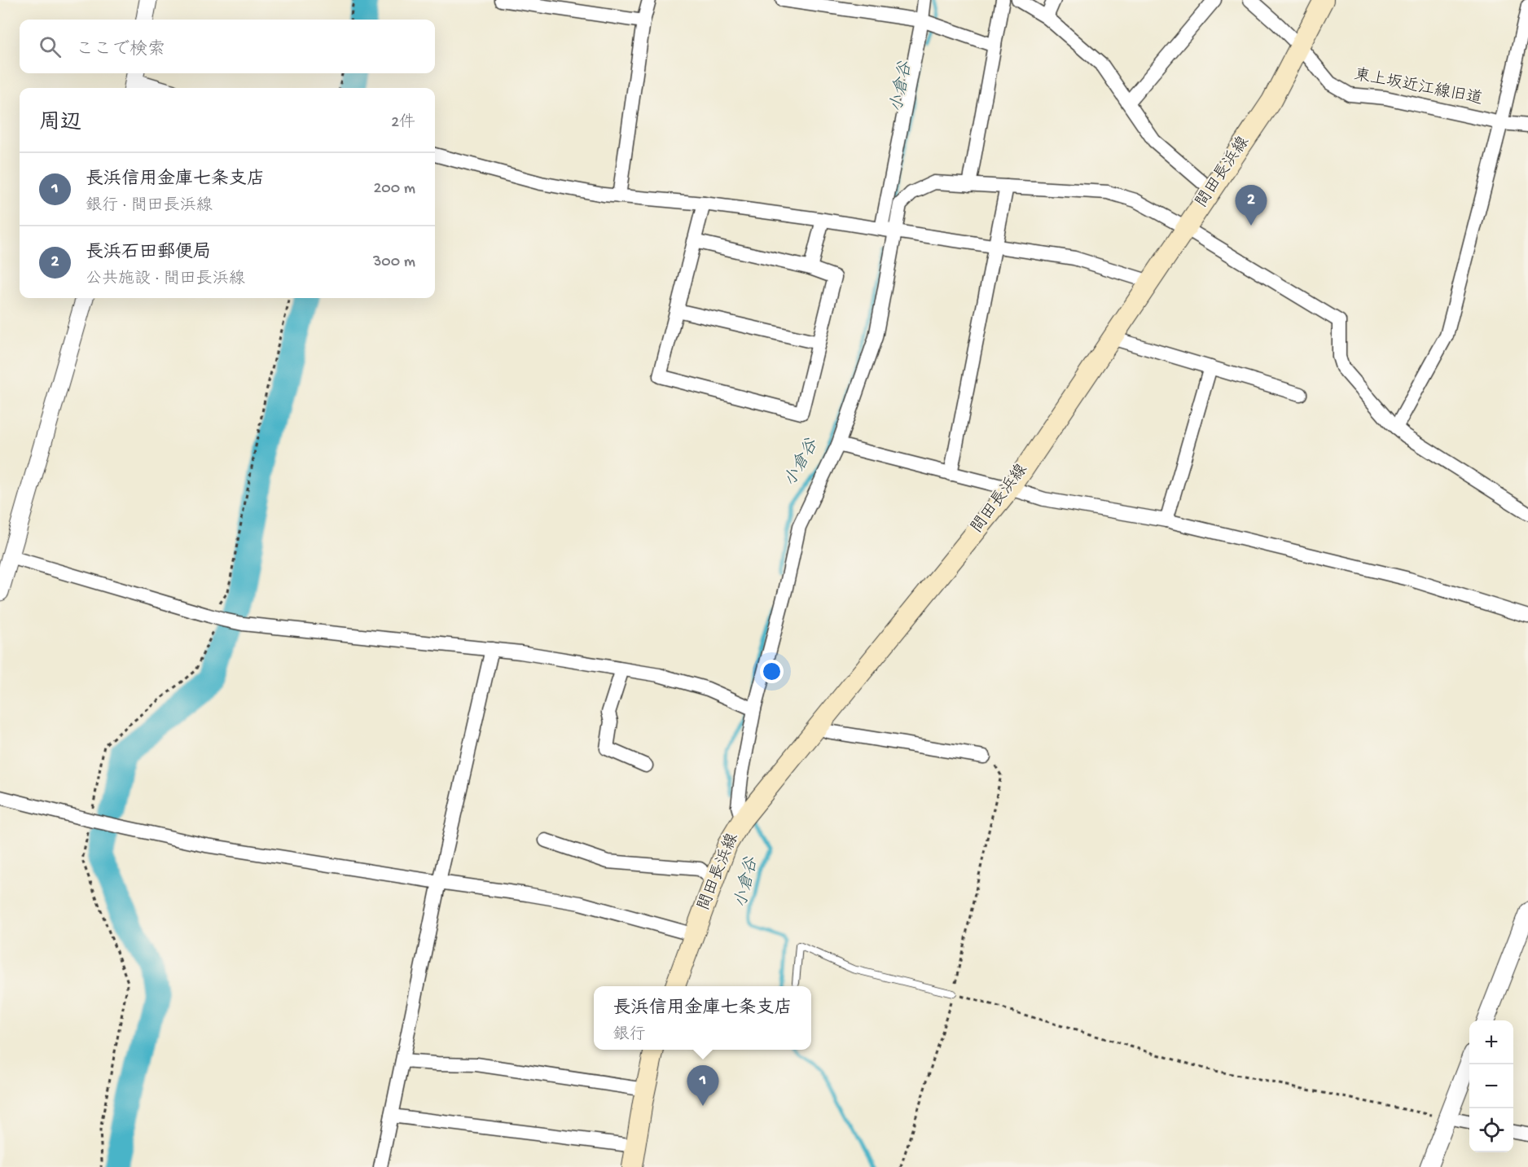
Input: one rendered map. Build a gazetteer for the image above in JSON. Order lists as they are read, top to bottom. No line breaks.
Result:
{"streets":{"main road":["間田長浜線"],"street":["東上坂近江線旧道"]},"crossings":[["東上坂近江線旧道","間田長浜線"]],"water":["小倉谷"],"page":{"search":"ここで検索","heading":["周辺","2件"],"list":[{"mark":"1","name":"長浜信用金庫七条支店","note":"銀行 · 間田長浜線","value":"200 m"},{"mark":"2","name":"長浜石田郵便局","note":"公共施設 · 間田長浜線","value":"300 m"}],"pins":["2","1"],"popup":["長浜信用金庫七条支店","銀行"],"map_buttons":["+","−"]}}
